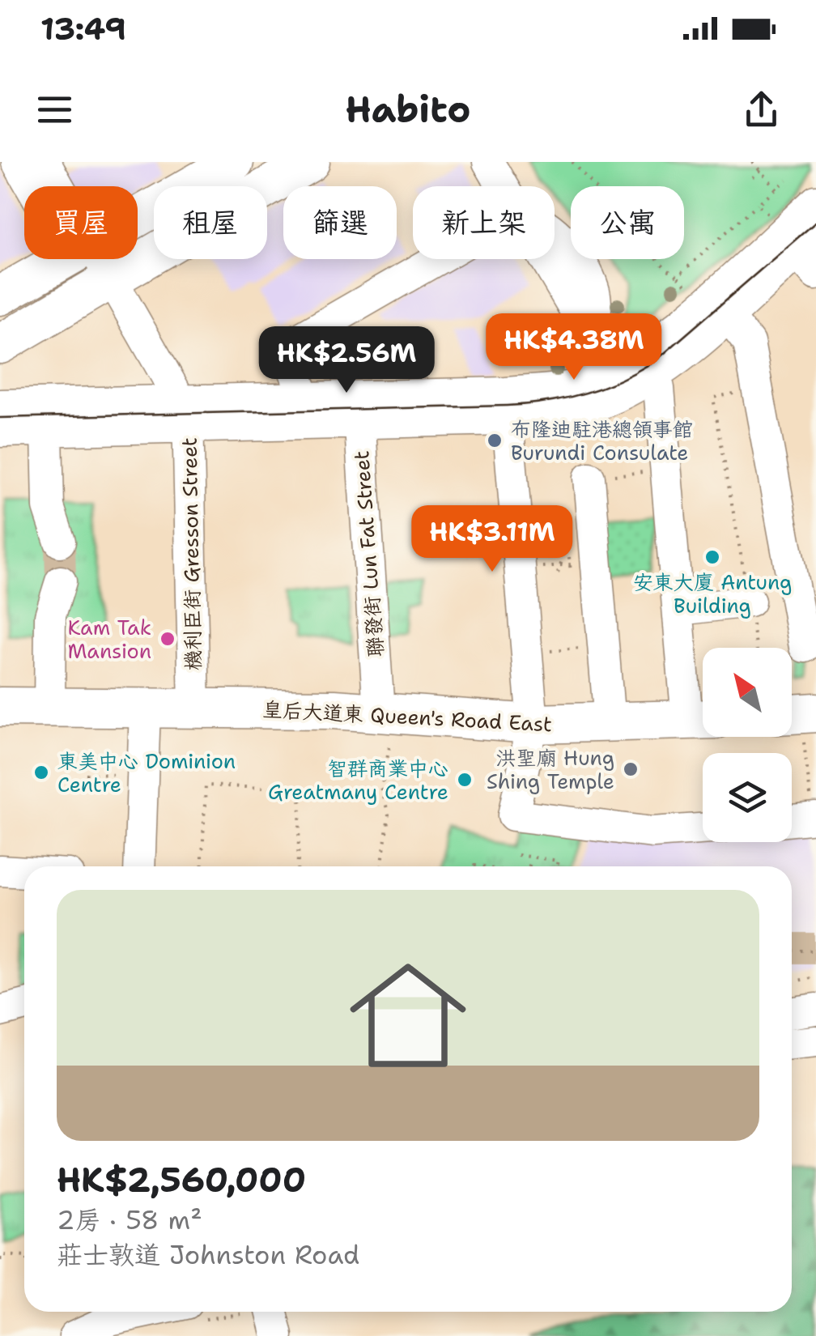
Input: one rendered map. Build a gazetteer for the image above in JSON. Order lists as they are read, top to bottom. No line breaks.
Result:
{"streets":{"main road":["皇后大道東 Queen's Road East"],"street":["機利臣街 Gresson Street","聯發街 Lun Fat Street"]},"crossings":[["機利臣街 Gresson Street","皇后大道東 Queen's Road East"],["聯發街 Lun Fat Street","皇后大道東 Queen's Road East"]],"places":["布隆迪駐港總領事館 Burundi Consulate","安東大廈 Antung Building","Kam Tak Mansion","洪聖廟 Hung Shing Temple","東美中心 Dominion Centre","智群商業中心 Greatmany Centre"],"north":"top left","page":{"status":"13:49","header":"Habito","chip":["買屋","租屋","篩選","新上架","公寓"],"price":["HK$4.38M","HK$2.56M","HK$3.11M"],"list":[{"name":"HK$2,560,000","note":"2房 · 58 m² · 莊士敦道 Johnston Road"}]}}
